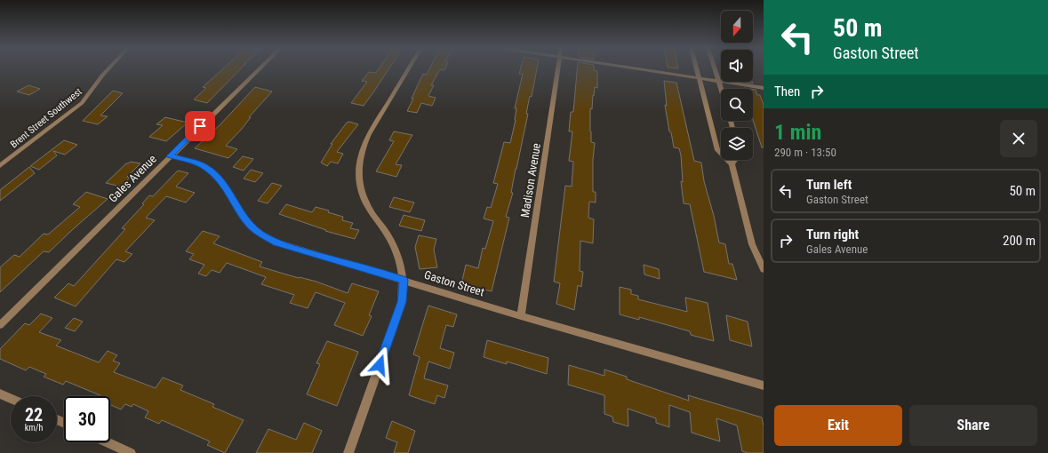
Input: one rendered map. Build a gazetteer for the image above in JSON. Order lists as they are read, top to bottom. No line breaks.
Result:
{"streets":{"street":["Brent Street Southwest","Gales Avenue","Madison Avenue","Gaston Street"]},"crossings":[["Gales Avenue","Gaston Street"],["Madison Avenue","Gaston Street"]],"north":"bottom","page":{"turn":["50 m","Gaston Street"],"then":"Then","heading":["1 min","290 m · 13:50"],"list":[{"name":"Turn left","note":"Gaston Street","value":"50 m"},{"name":"Turn right","note":"Gales Avenue","value":"200 m"}],"speed":"22 km/h","limit":"30","buttons":["Exit","Share"]}}
